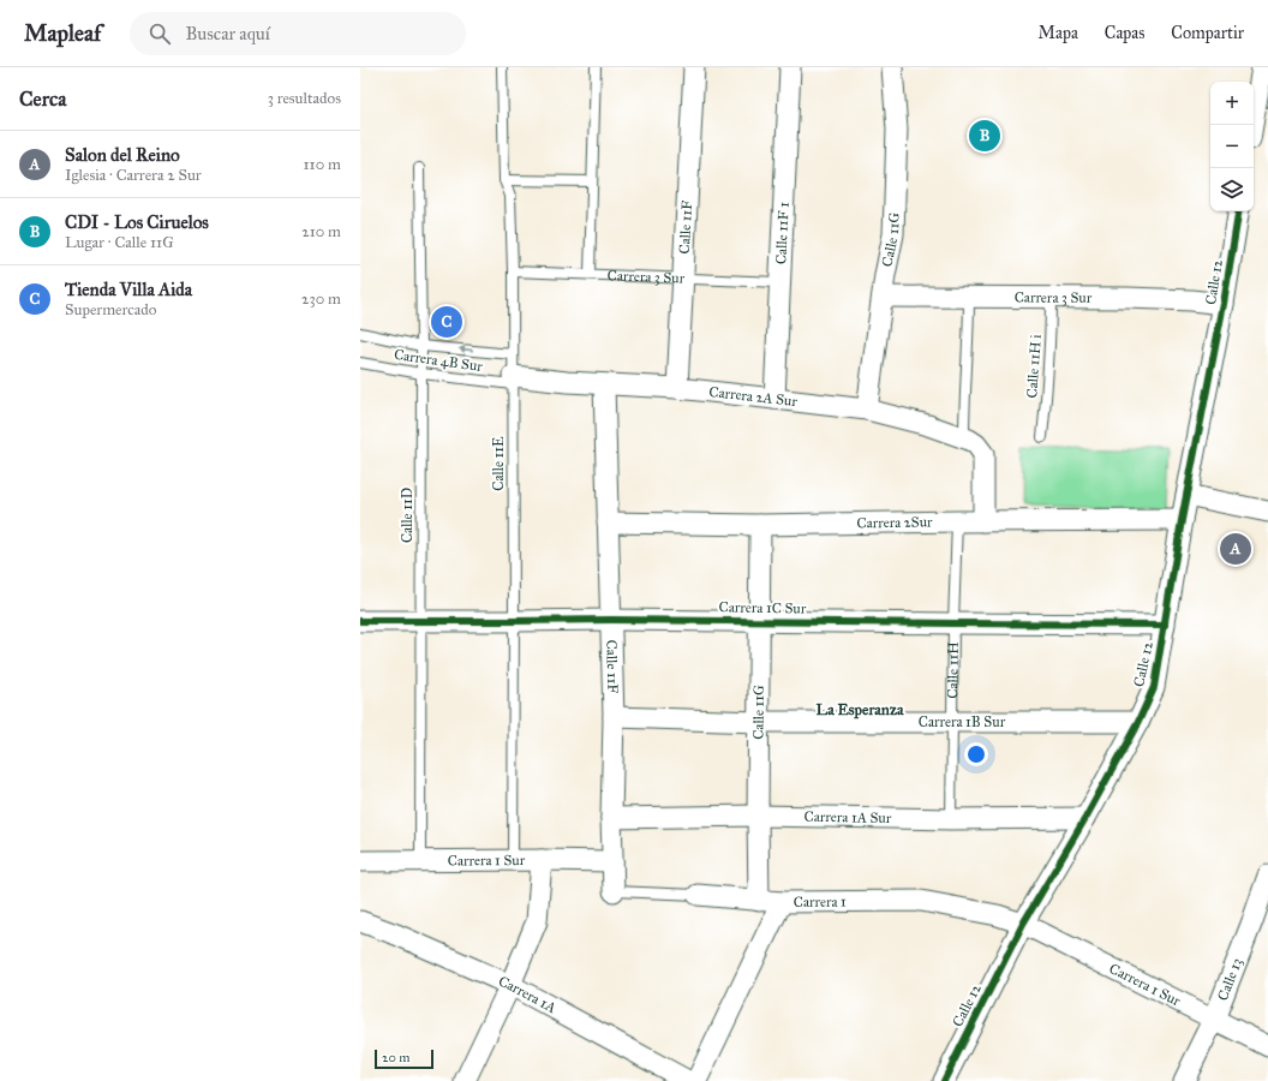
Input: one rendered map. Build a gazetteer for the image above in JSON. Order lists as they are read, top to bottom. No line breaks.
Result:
{"streets":{"street":["Calle 11F","Calle 11F 1","Calle 11G","Carrera 3 Sur","Calle 12","Carrera 2A Sur","Carrera 2Sur","Carrera 1C Sur","Carrera 1B Sur","Carrera 1A Sur","Carrera 1 Sur","Carrera 1","Calle 13","Carrera 1A"],"lane":["Carrera 4B Sur","Calle 11H i","Calle 11E","Calle 11D","Calle 11H"]},"crossings":[["Calle 11F","Carrera 3 Sur"],["Calle 11F","Carrera 2A Sur"],["Calle 11F","Carrera 2Sur"],["Calle 11F","Carrera 1C Sur"],["Calle 11F","Carrera 1B Sur"],["Calle 11F","Carrera 1A Sur"],["Calle 11F","Carrera 1 Sur"],["Calle 11F","Carrera 1"],["Calle 11F 1","Carrera 3 Sur"],["Calle 11F 1","Carrera 2A Sur"],["Calle 11G","Carrera 3 Sur"],["Calle 11G","Carrera 2A Sur"],["Calle 11G","Carrera 2Sur"],["Calle 11G","Carrera 1C Sur"],["Calle 11G","Carrera 1B Sur"],["Calle 11G","Carrera 1A Sur"],["Calle 11G","Carrera 1"],["Carrera 3 Sur","Calle 12"],["Carrera 3 Sur","Calle 11H i"],["Carrera 3 Sur","Calle 11E"],["Calle 12","Carrera 2Sur"],["Calle 12","Carrera 1C Sur"],["Calle 12","Carrera 1B Sur"],["Calle 12","Carrera 1A Sur"],["Calle 12","Carrera 1 Sur"],["Calle 12","Carrera 1"],["Carrera 4B Sur","Carrera 2A Sur"],["Carrera 4B Sur","Calle 11E"],["Carrera 4B Sur","Calle 11D"],["Carrera 2A Sur","Calle 11E"],["Carrera 2A Sur","Carrera 2Sur"],["Calle 11E","Carrera 1C Sur"],["Calle 11E","Carrera 1 Sur"],["Calle 11D","Carrera 1C Sur"],["Calle 11D","Carrera 1 Sur"],["Carrera 2Sur","Calle 11H"],["Carrera 1C Sur","Calle 11H"],["Calle 11H","Carrera 1B Sur"],["Calle 11H","Carrera 1A Sur"],["Carrera 1 Sur","Carrera 1"],["Carrera 1 Sur","Calle 13"]],"districts":["La Esperanza"],"scale_bar":"20 m","page":{"header":"Mapleaf","search":"Buscar aquí","nav":["Mapa","Capas","Compartir"],"heading":["Cerca","3 resultados"],"map_buttons":["+","−"],"pins":["B","C","A"],"list":[{"mark":"A","name":"Salon del Reino","note":"Iglesia · Carrera 2 Sur","value":"110 m"},{"mark":"B","name":"CDI - Los Ciruelos","note":"Lugar · Calle 11G","value":"210 m"},{"mark":"C","name":"Tienda Villa Aida","note":"Supermercado","value":"230 m"}],"scale":"20 m"}}
